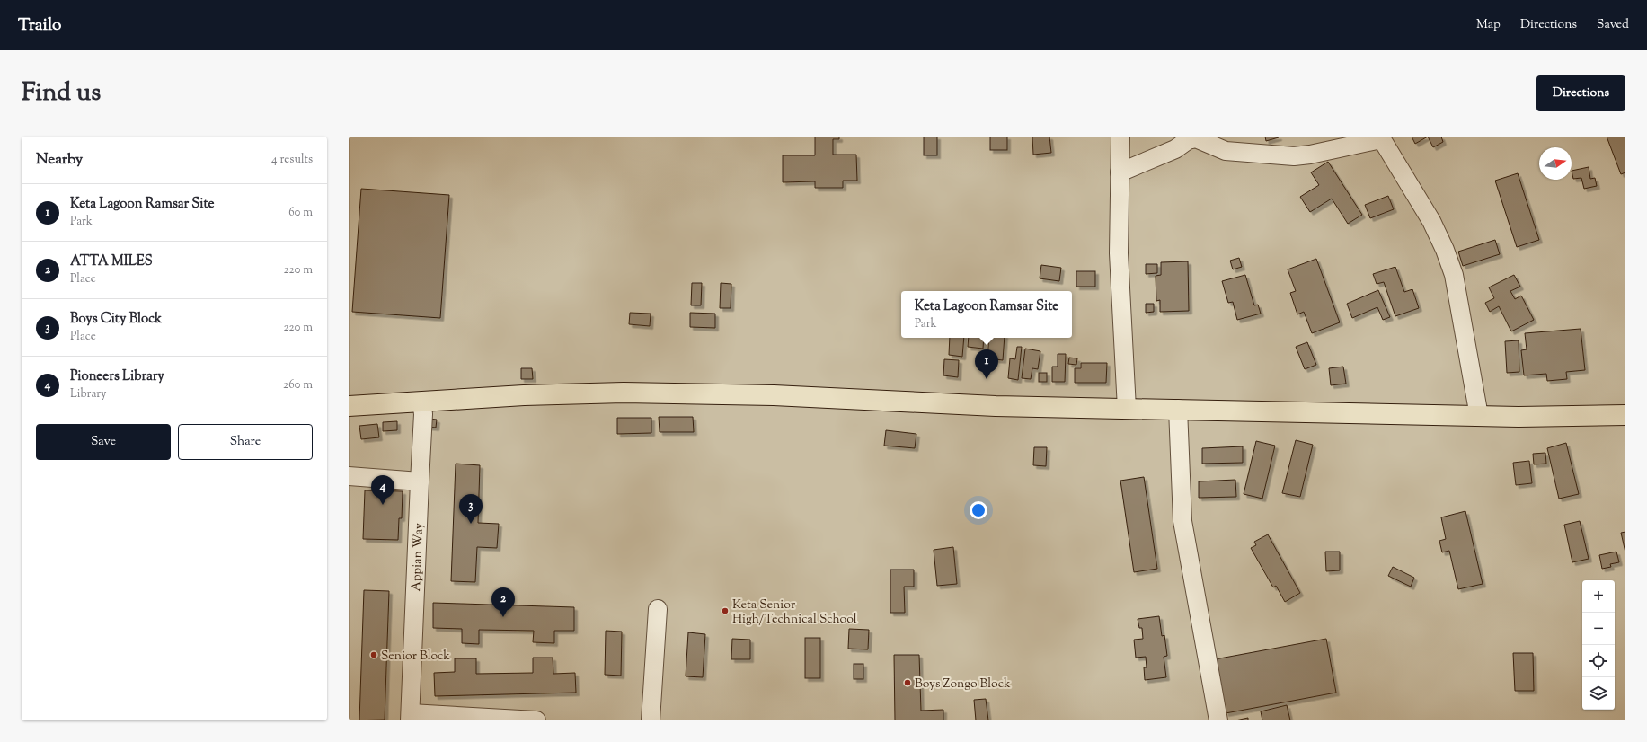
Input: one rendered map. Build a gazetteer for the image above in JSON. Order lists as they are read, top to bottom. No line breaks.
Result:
{"streets":{"street":["Appian Way"]},"places":["Keta Senior High/Technical School","Senior Block","Boys Zongo Block"],"north":"right","page":{"header":"Trailo","nav":["Map","Directions","Saved"],"title":"Find us","buttons":["Directions",["Save","Share"]],"heading":["Nearby","4 results"],"list":[{"mark":"1","name":"Keta Lagoon Ramsar Site","note":"Park","value":"60 m"},{"mark":"2","name":"ATTA MILES","note":"Place","value":"220 m"},{"mark":"3","name":"Boys City Block","note":"Place","value":"220 m"},{"mark":"4","name":"Pioneers Library","note":"Library","value":"260 m"}],"popup":["Keta Lagoon Ramsar Site","Park"],"pins":["1","4","3","2"],"map_buttons":["+","−"]}}
